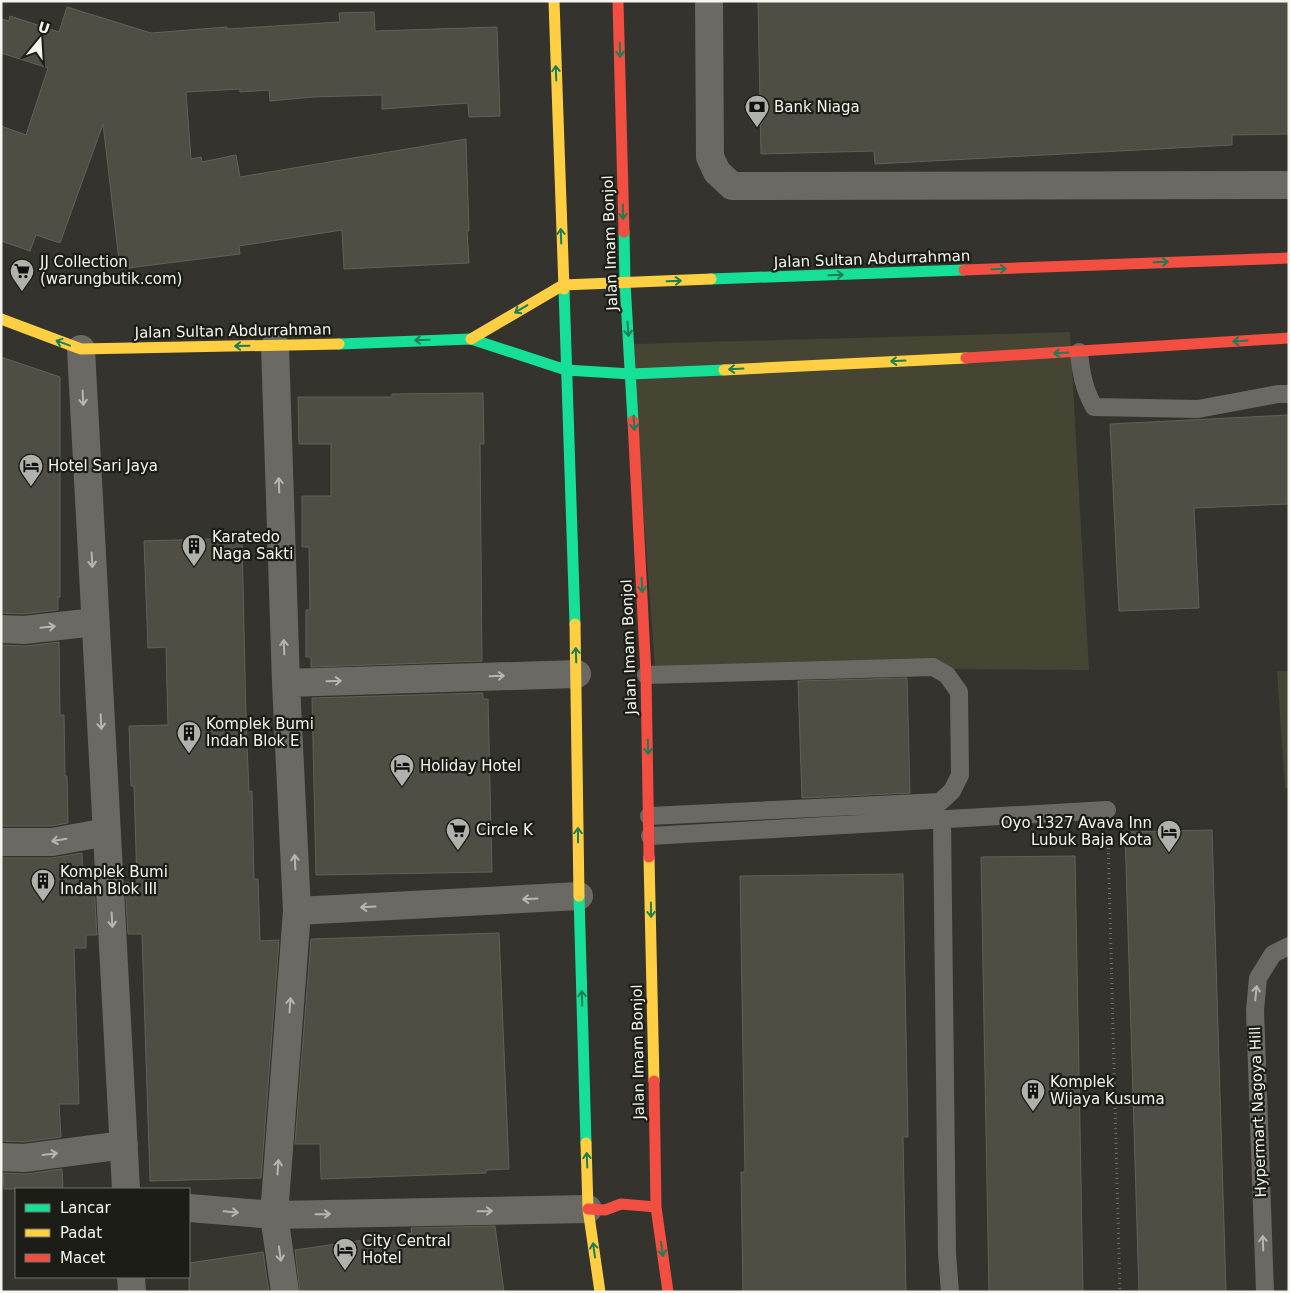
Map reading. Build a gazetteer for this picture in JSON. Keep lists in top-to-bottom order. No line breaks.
{"streets":{"main road":["Jalan Imam Bonjol","Jalan Sultan Abdurrahman"],"lane":["Hypermart Nagoya Hill"]},"crossings":[["Jalan Imam Bonjol","Jalan Sultan Abdurrahman"]],"one_way":["Hypermart Nagoya Hill"],"places":{"bank":["Bank Niaga"],"supermarket":["JJ Collection (warungbutik.com)","Circle K"],"hotel":["Hotel Sari Jaya","Holiday Hotel","Oyo 1327 Avava Inn Lubuk Baja Kota","City Central Hotel"],"building":["Karatedo Naga Sakti","Komplek Bumi Indah Blok E","Komplek Bumi Indah Blok III","Komplek Wijaya Kusuma"]},"legend":["Lancar","Padat","Macet"],"north":"top"}
